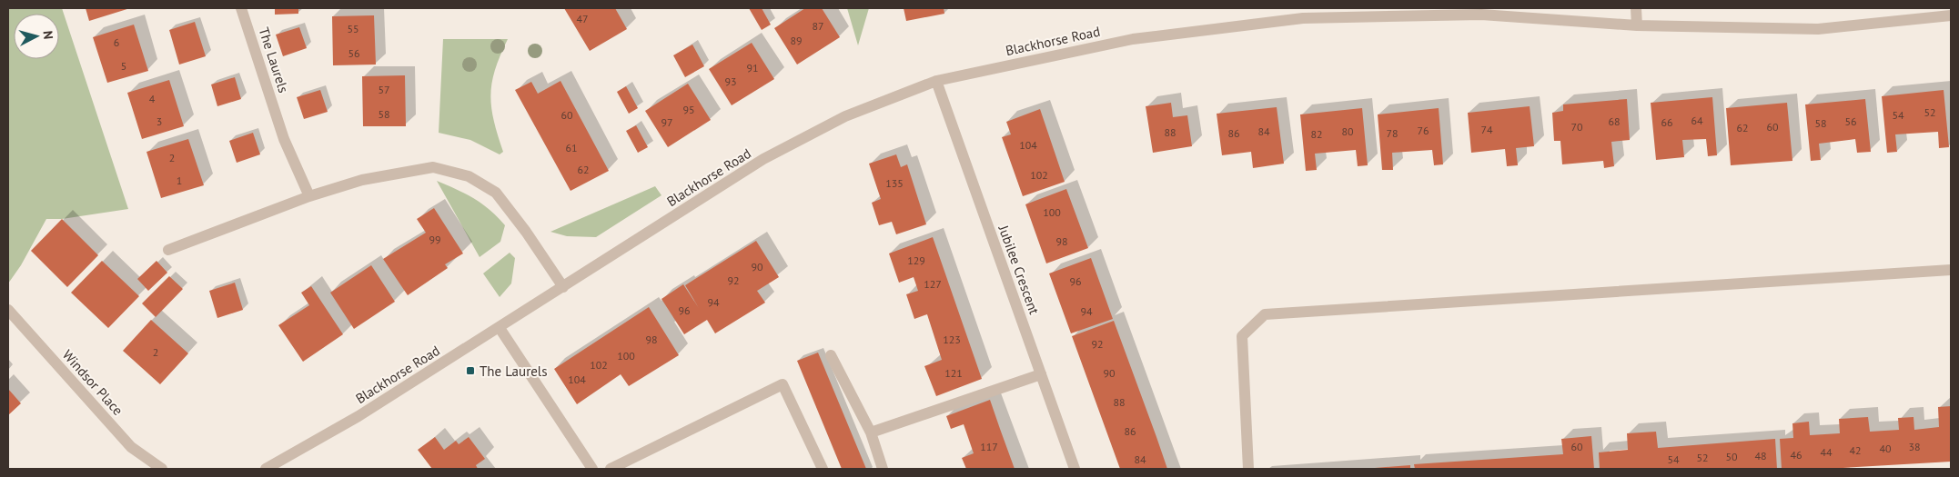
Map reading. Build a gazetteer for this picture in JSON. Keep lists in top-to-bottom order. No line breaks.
{"streets":{"street":["Blackhorse Road","The Laurels","Jubilee Crescent","Windsor Place"]},"crossings":[["Blackhorse Road","Jubilee Crescent"]],"places":{"transit":["The Laurels"]},"house_numbers":["47","87","55","89","6","56","5","91","93","57","4","95","52","58","60","54","64","3","68","56","97","66","58","70","60","62","74","76","84","80","88","86","78","82","104","61","2","62","102","1","135","100","99","98","129","90","92","96","127","94","96","94","98","123","92","2","100","102","121","90","104","88","86","117","60","38","40","42","44","46","48","50","52","84","54"],"north":"right"}
